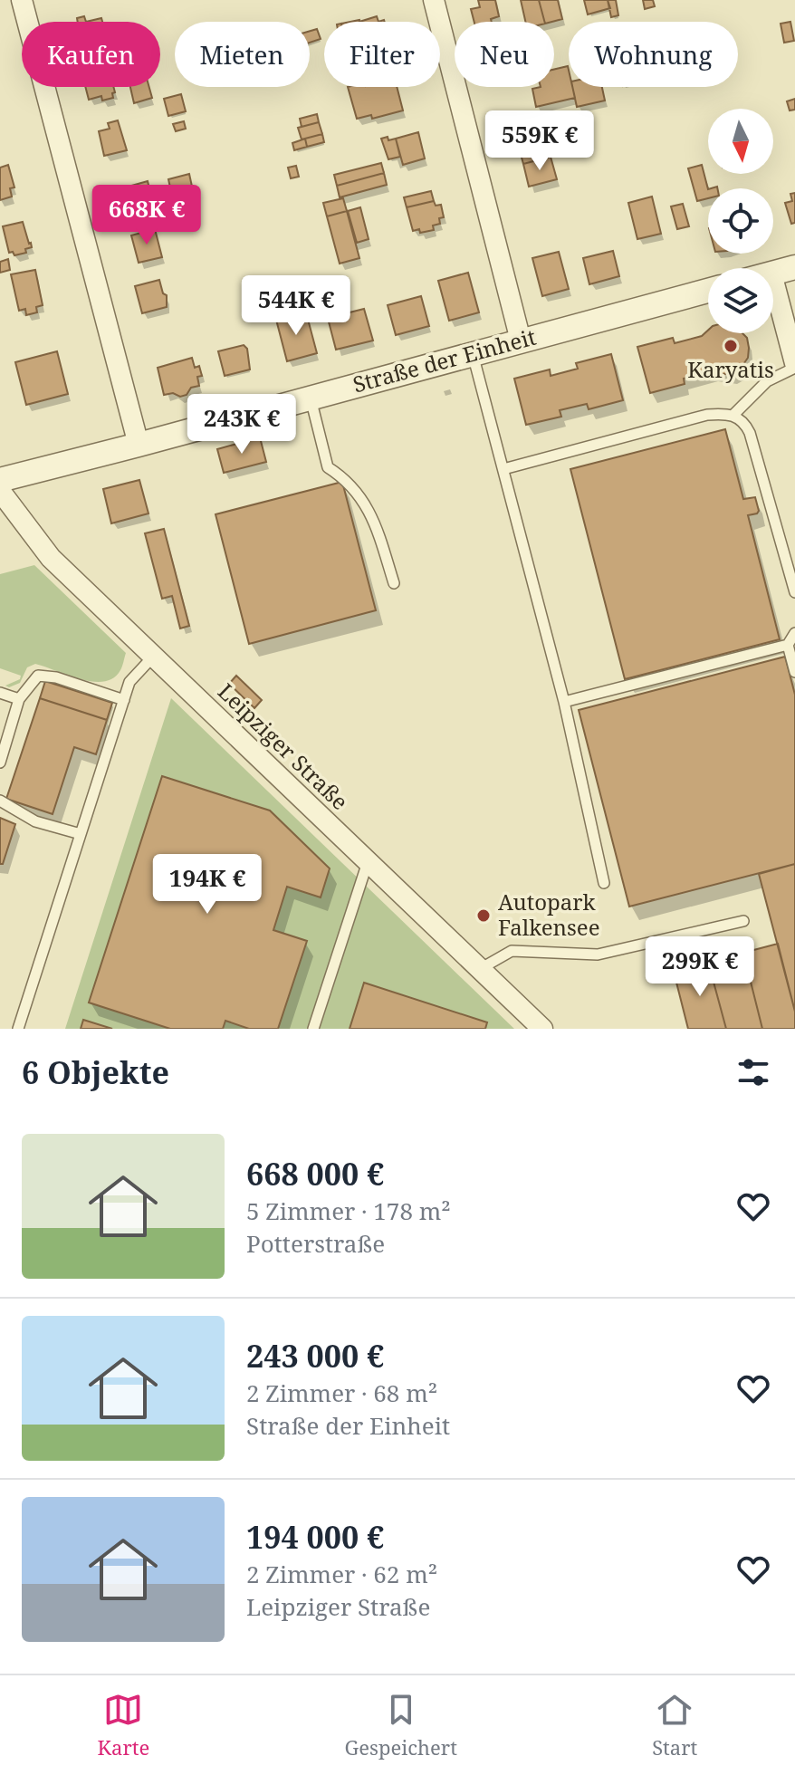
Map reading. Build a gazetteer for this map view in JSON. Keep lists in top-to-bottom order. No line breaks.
{"streets":{"street":["Straße der Einheit","Leipziger Straße"]},"places":["Karyatis","Autopark Falkensee"],"north":"bottom","page":{"chip":["Kaufen","Mieten","Filter","Neu","Wohnung"],"price":["559K €","668K €","544K €","243K €","194K €","299K €"],"heading":"6 Objekte","list":[{"name":"668 000 €","note":"5 Zimmer · 178 m² · Potterstraße"},{"name":"243 000 €","note":"2 Zimmer · 68 m² · Straße der Einheit"},{"name":"194 000 €","note":"2 Zimmer · 62 m² · Leipziger Straße"}],"tabs":["Karte","Gespeichert","Start"]}}
